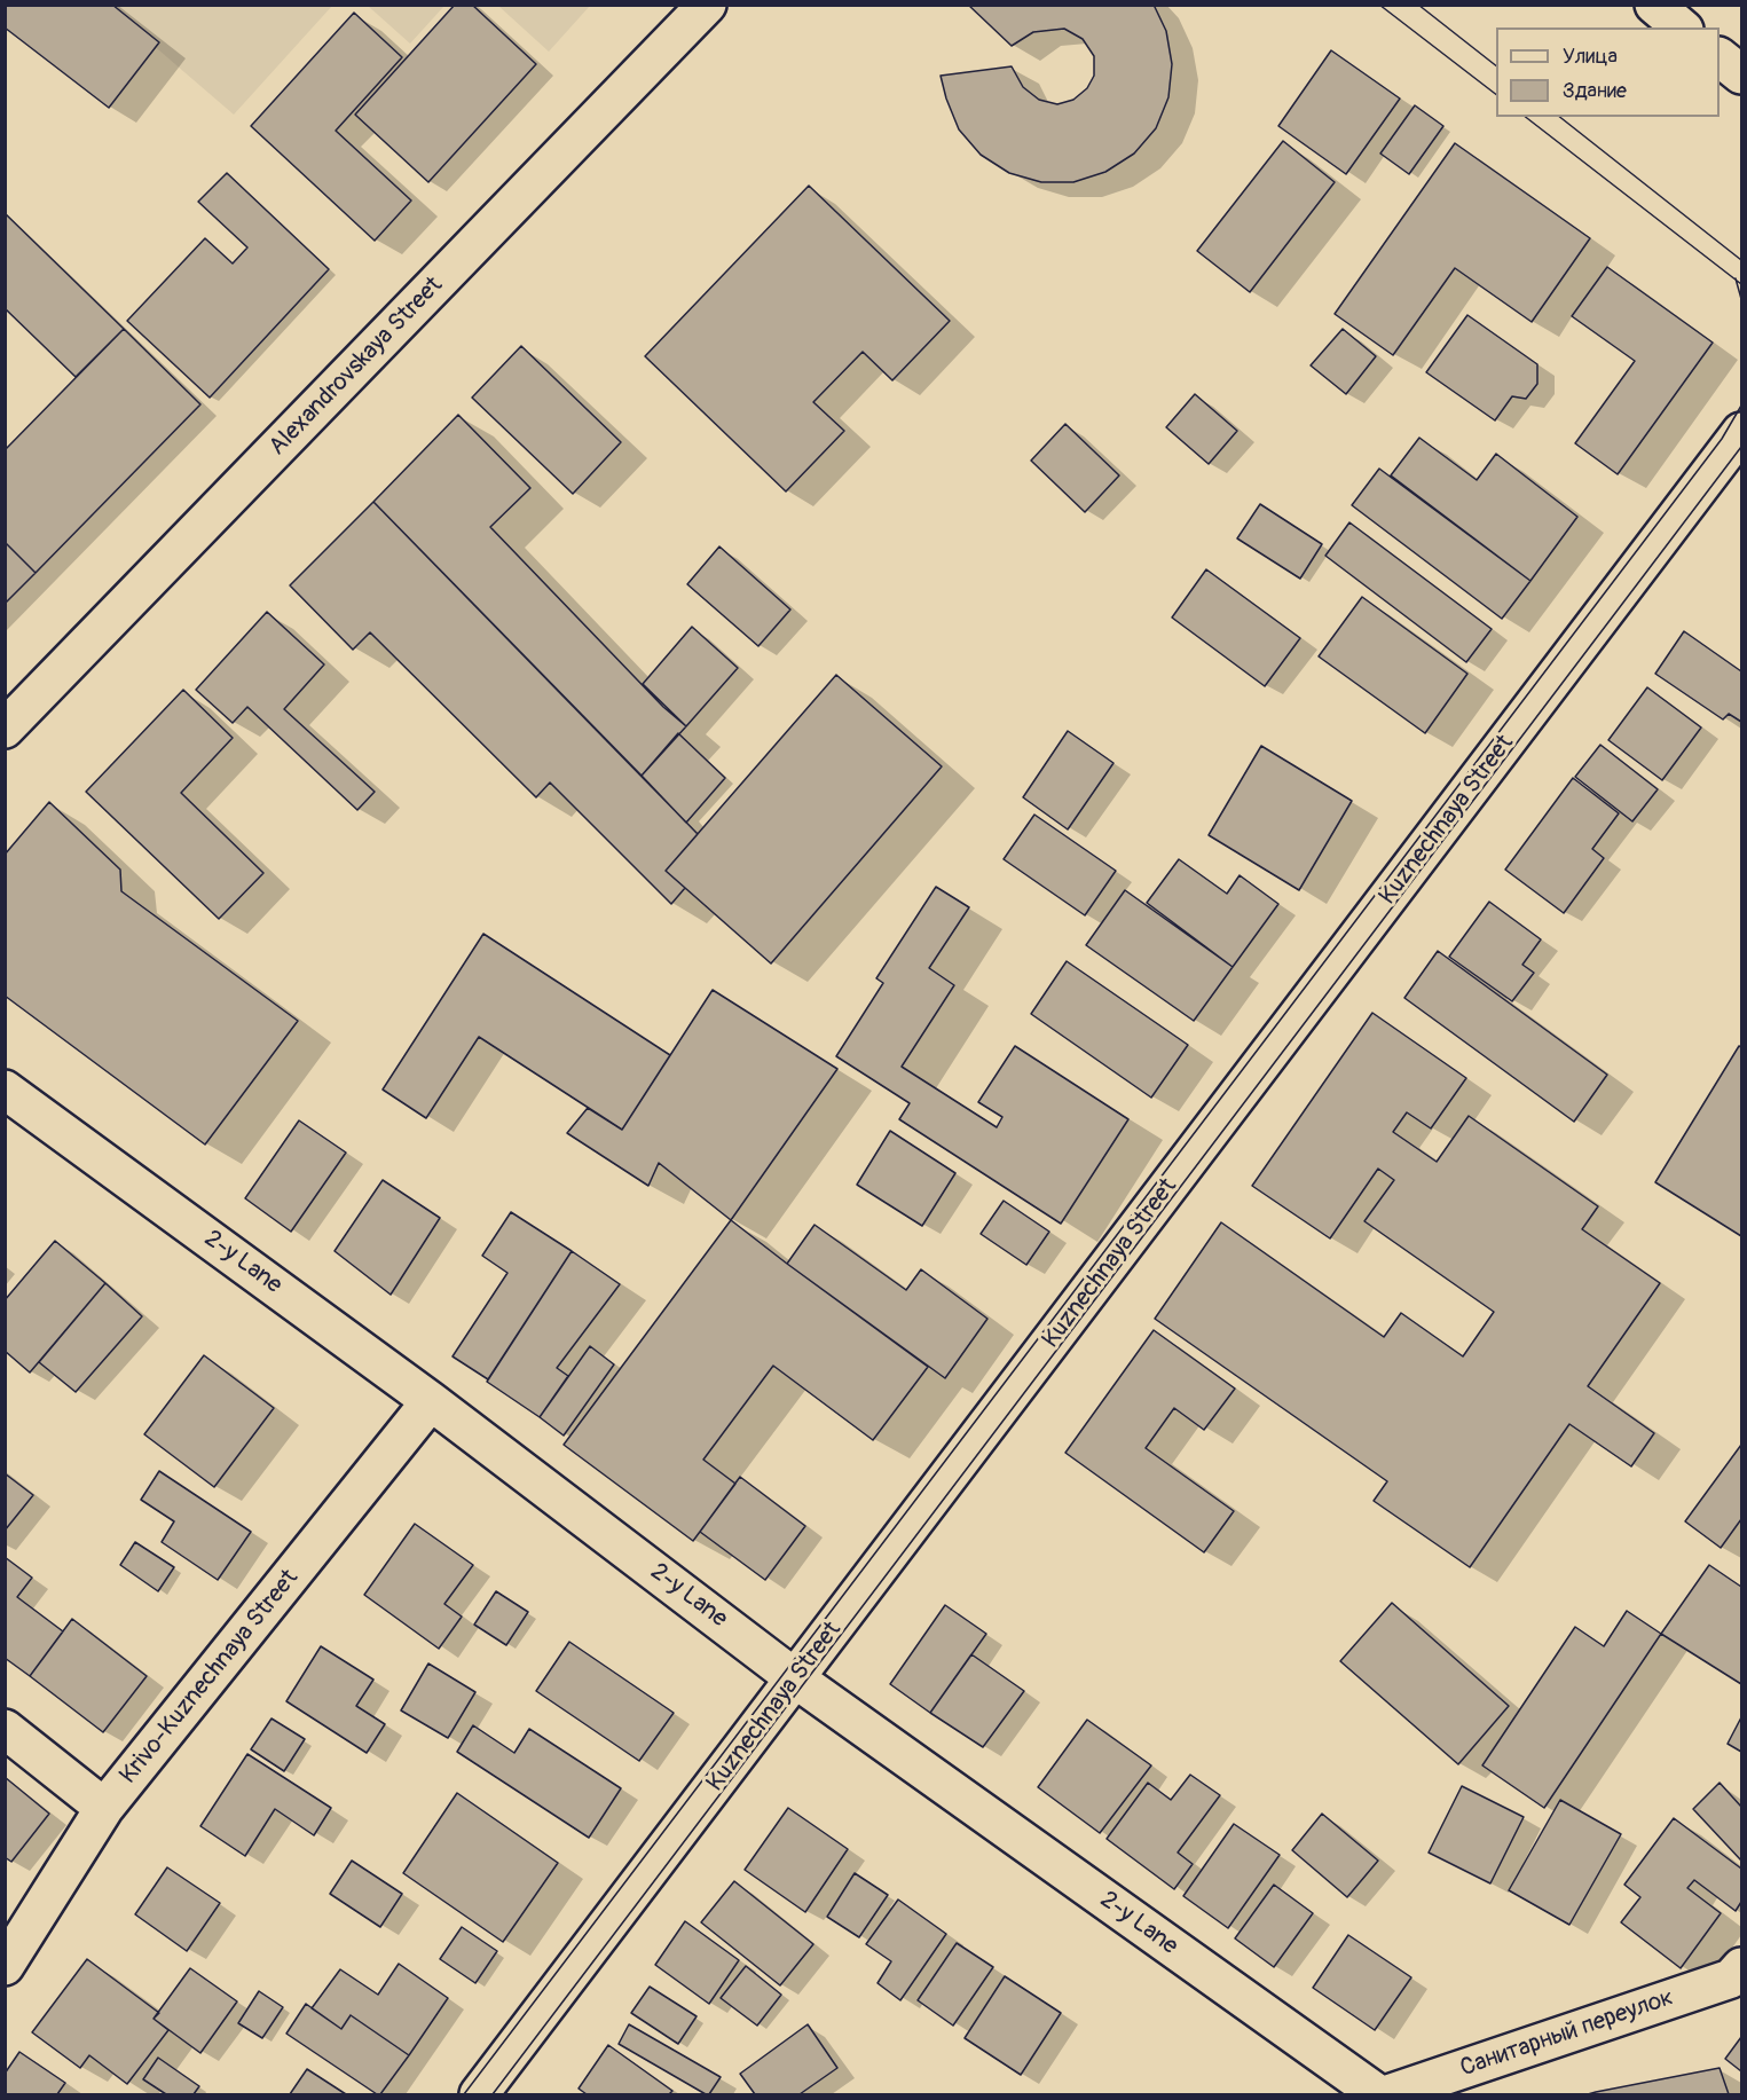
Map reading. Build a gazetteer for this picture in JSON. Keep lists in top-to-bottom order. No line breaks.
{"streets":{"street":["Alexandrovskaya Street","Kuznechnaya Street","2-y Lane","Krivo-Kuznechnaya Street","Санитарный переулок"]},"crossings":[["Kuznechnaya Street","2-y Lane"],["2-y Lane","Krivo-Kuznechnaya Street"]],"legend":["Улица","Здание"]}
